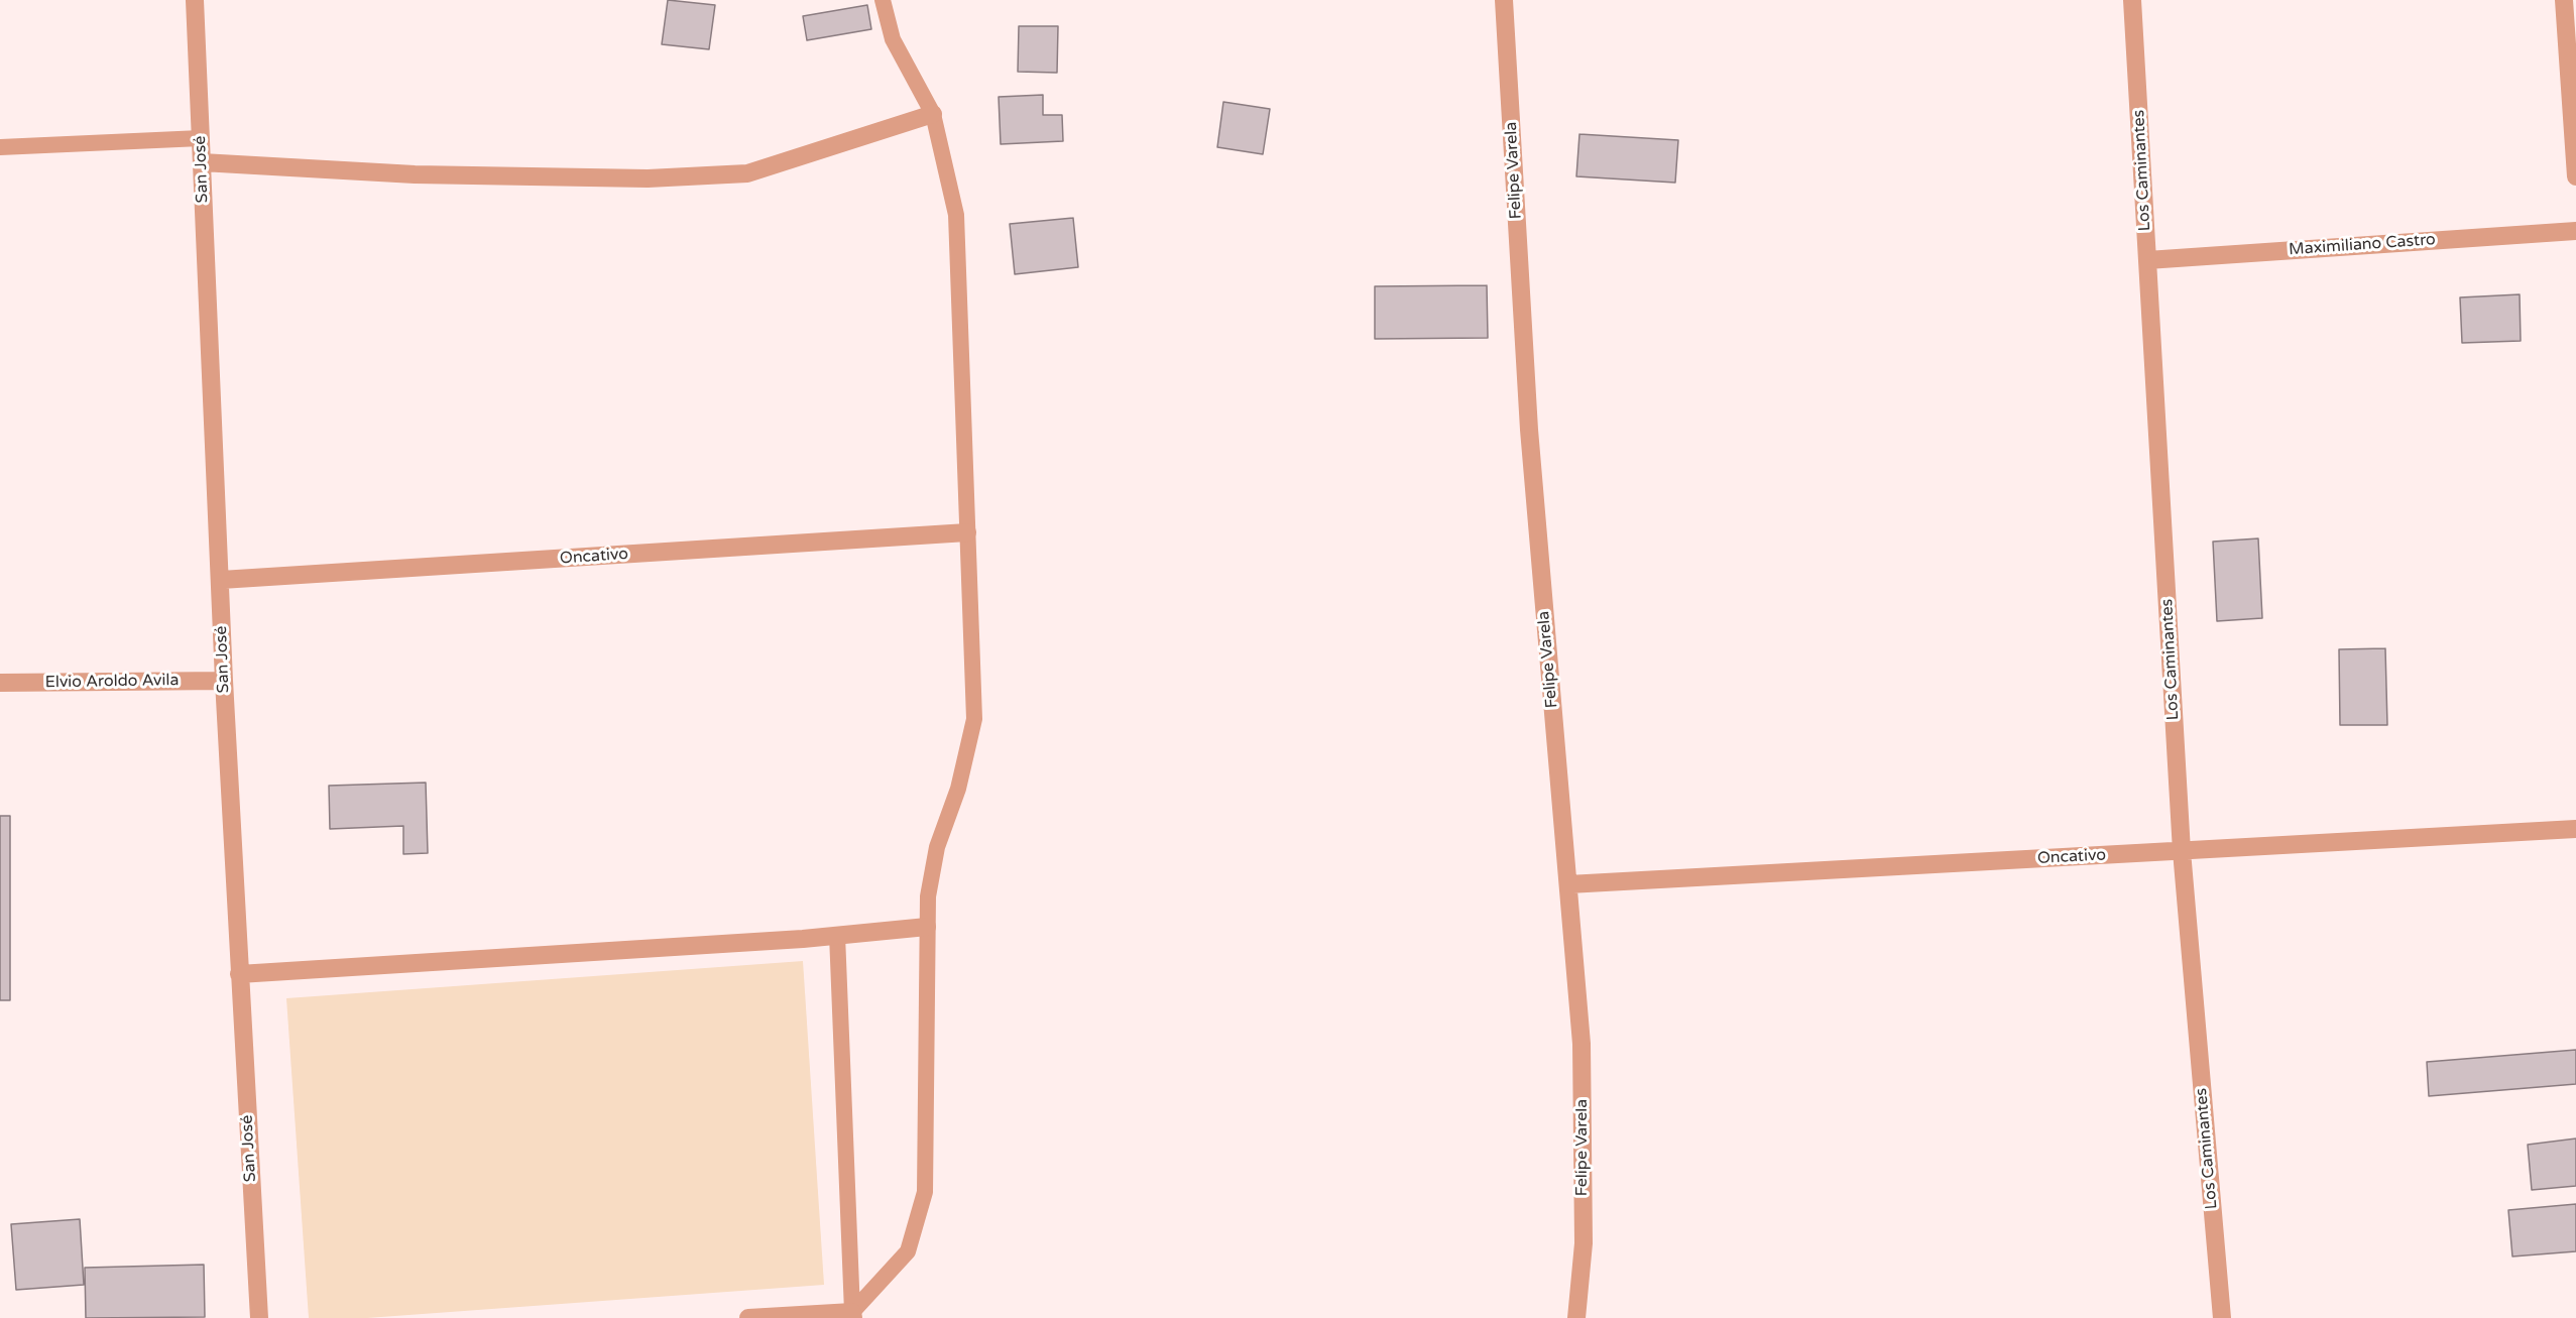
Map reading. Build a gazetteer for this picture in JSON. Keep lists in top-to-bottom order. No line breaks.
{"streets":{"street":["San José","Felipe Varela","Los Caminantes","Maximiliano Castro","Oncativo","Elvio Aroldo Avila"]},"crossings":[["San José","Oncativo"],["San José","Elvio Aroldo Avila"],["Felipe Varela","Oncativo"],["Los Caminantes","Maximiliano Castro"],["Los Caminantes","Oncativo"]]}
